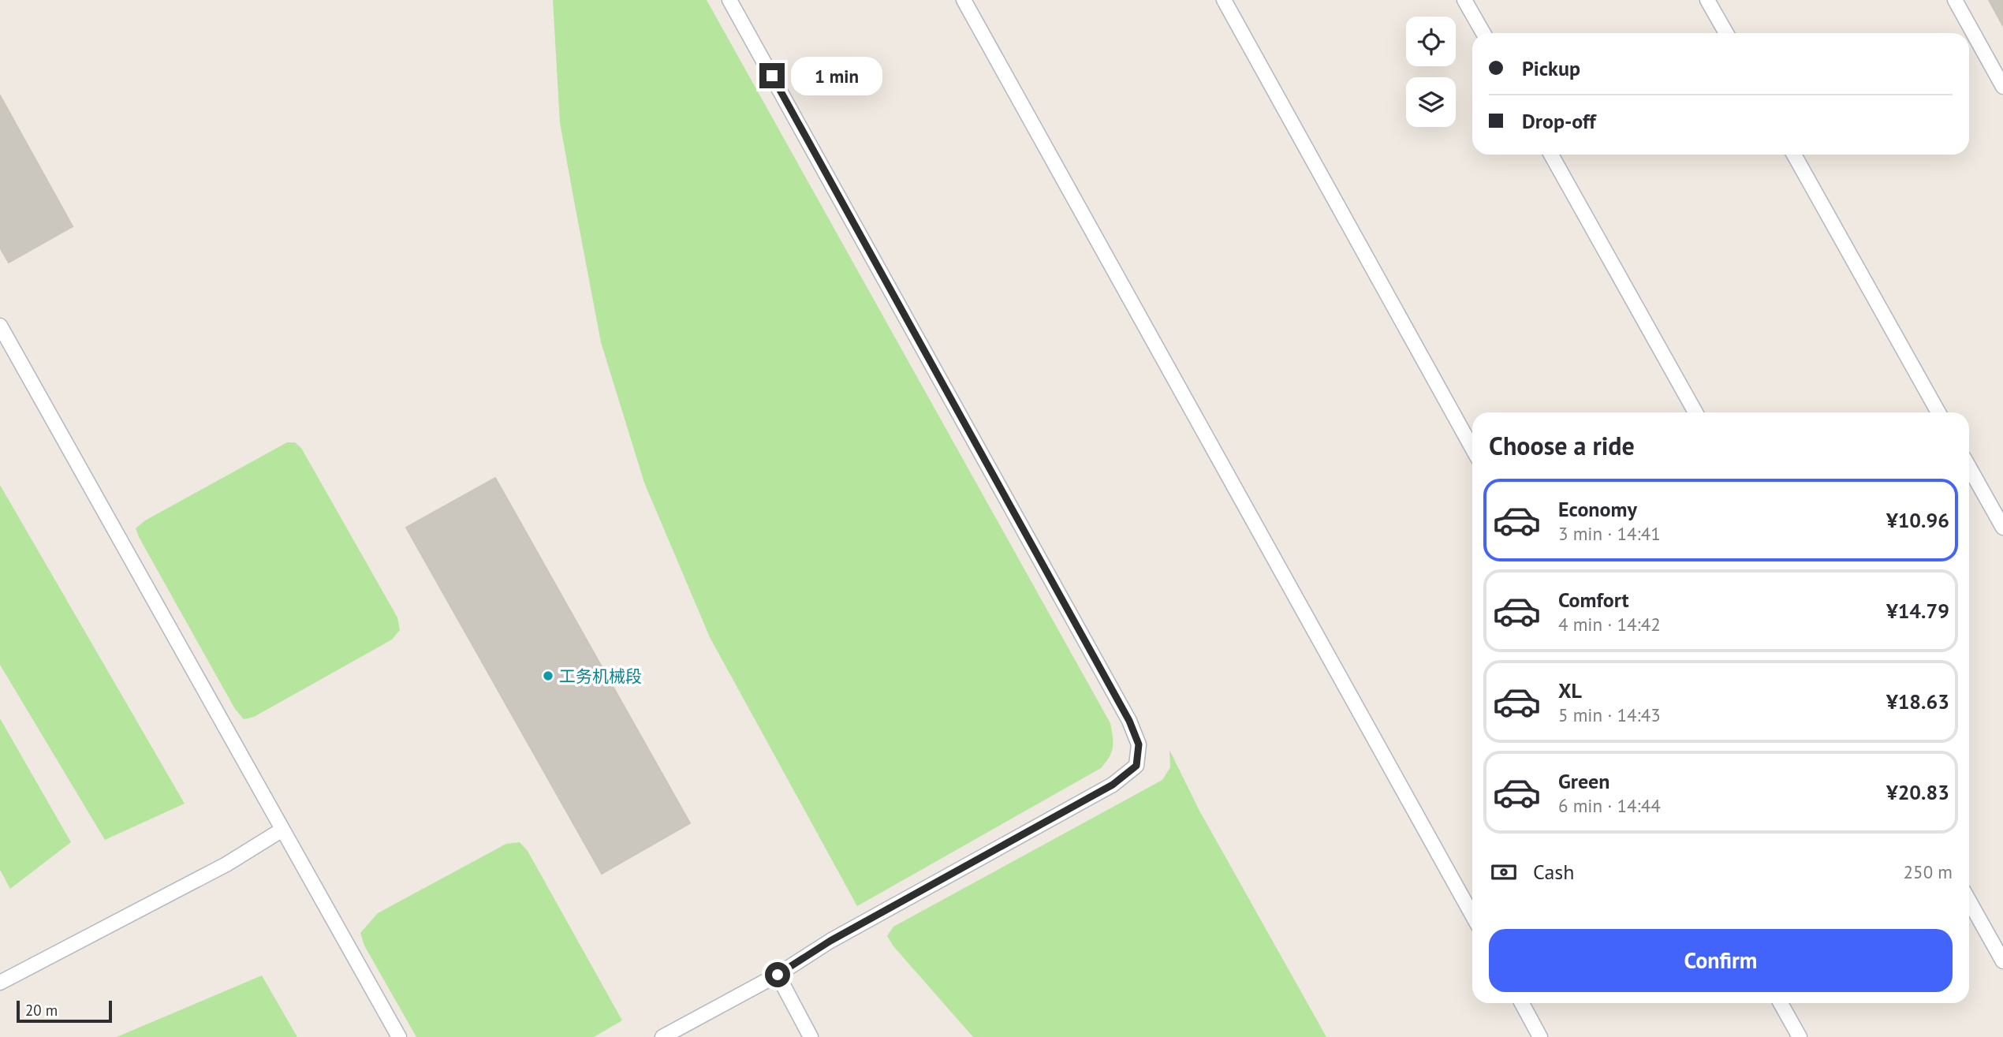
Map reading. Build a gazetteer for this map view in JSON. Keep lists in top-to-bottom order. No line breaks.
{"places":["工务机械段"],"scale_bar":"20 m","page":{"banner":["Pickup","Drop-off"],"bubble":"1 min","heading":"Choose a ride","list":[{"name":"Economy","note":"3 min · 14:41","value":"¥10.96"},{"name":"Comfort","note":"4 min · 14:42","value":"¥14.79"},{"name":"XL","note":"5 min · 14:43","value":"¥18.63"},{"name":"Green","note":"6 min · 14:44","value":"¥20.83"}],"pay":["Cash","250 m"],"buttons":"Confirm","scale":"20 m"}}
